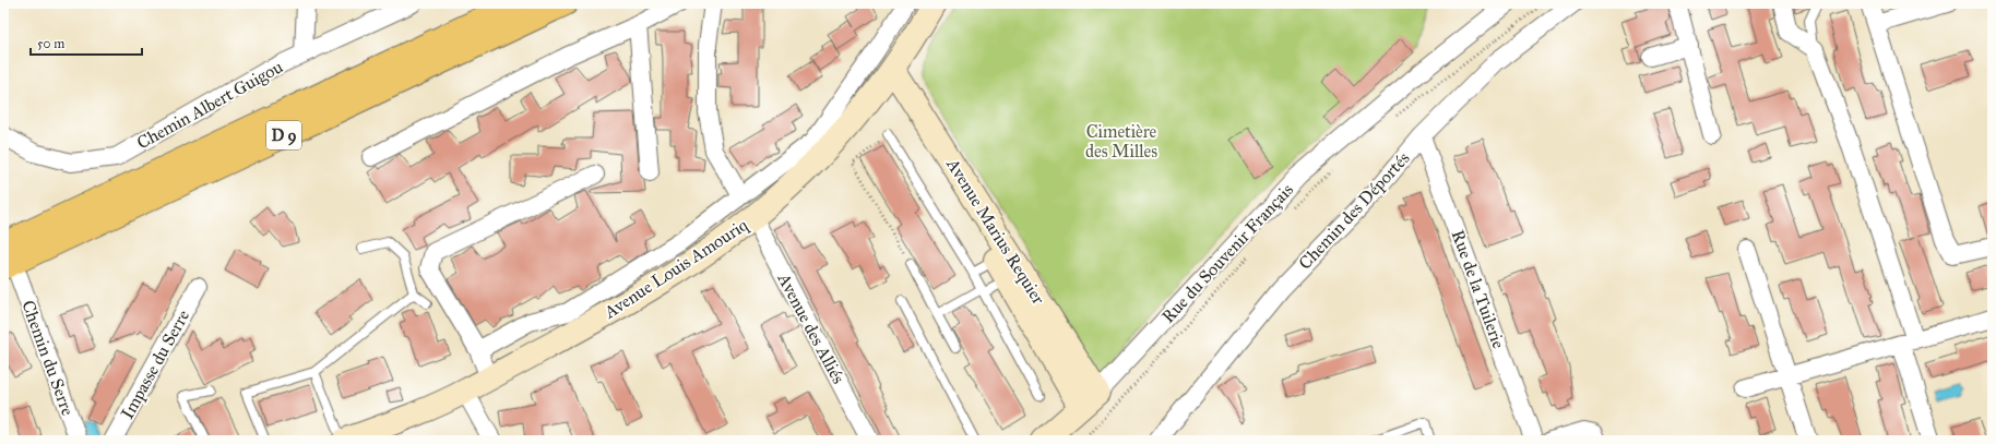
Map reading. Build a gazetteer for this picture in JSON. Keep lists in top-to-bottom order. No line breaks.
{"streets":{"highway":["D 9"],"street":["Chemin Albert Guigou","Chemin des Déportés","Avenue Marius Requier","Rue du Souvenir Français","Avenue Louis Amouriq","Rue de la Tuilerie","Avenue des Alliés","Chemin du Serre","Impasse du Serre"]},"crossings":[["D 9","Chemin du Serre"],["Chemin des Déportés","Rue de la Tuilerie"],["Avenue Marius Requier","Rue du Souvenir Français"],["Avenue Marius Requier","Avenue Louis Amouriq"],["Avenue Louis Amouriq","Avenue des Alliés"]],"parks":["Cimetière des Milles"],"scale_bar":"50 m"}
